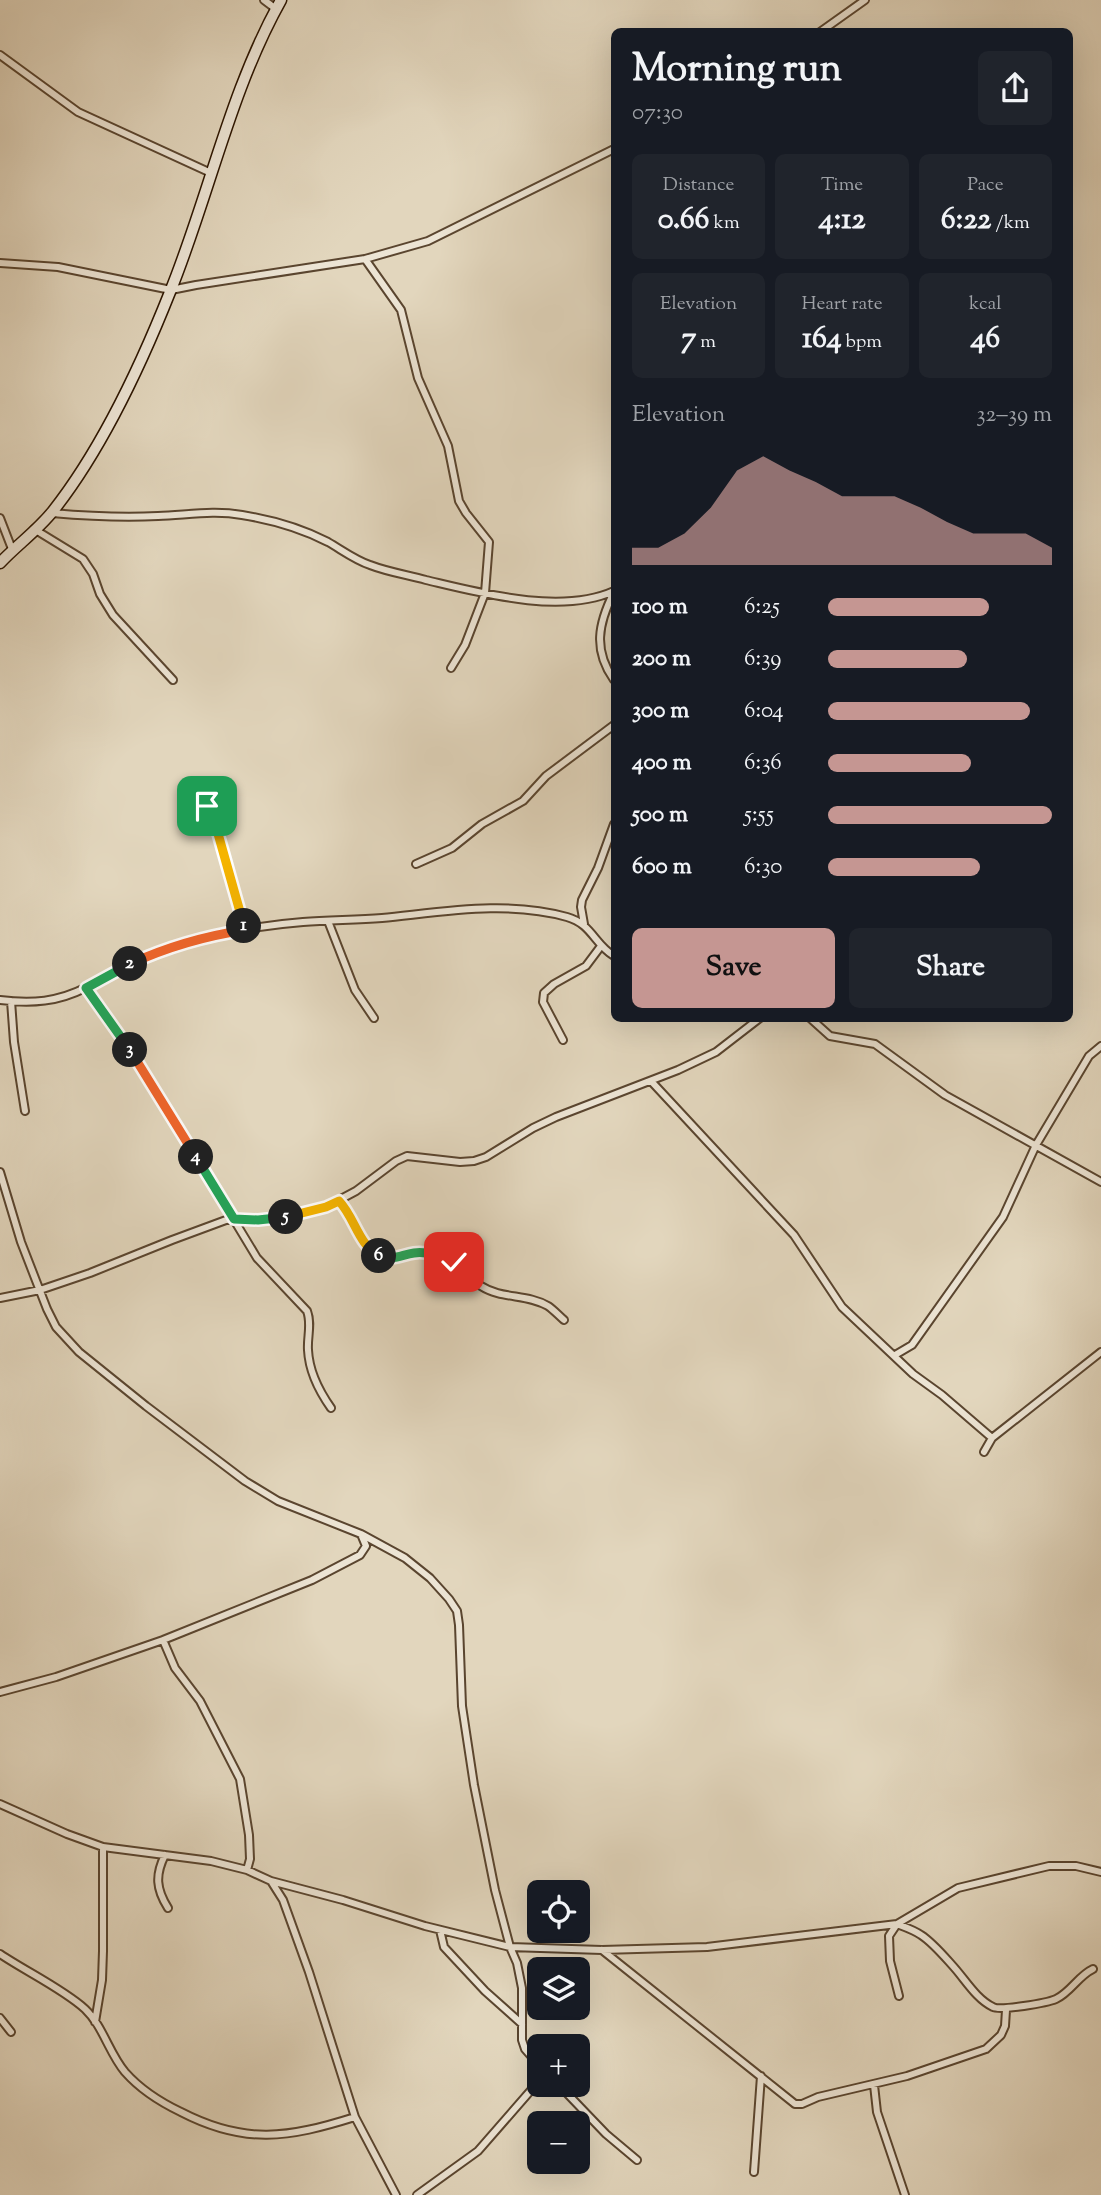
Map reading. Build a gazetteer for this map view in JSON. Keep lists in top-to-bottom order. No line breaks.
{"page":{"heading":["Morning run","07:30"],"stats":[["Distance","0.66 km"],["Time","4:12"],["Pace","6:22 /km"],["Elevation","7 m"],["Heart rate","164 bpm"],["kcal","46"]],"chart":["Elevation","32–39 m"],"list":[{"name":"100 m","note":"6:25"},{"name":"200 m","note":"6:39"},{"name":"300 m","note":"6:04"},{"name":"400 m","note":"6:36"},{"name":"500 m","note":"5:55"},{"name":"600 m","note":"6:30"}],"pins":["1","2","3","4","5","6"],"buttons":["Save","Share"],"map_buttons":["+","−"]}}
